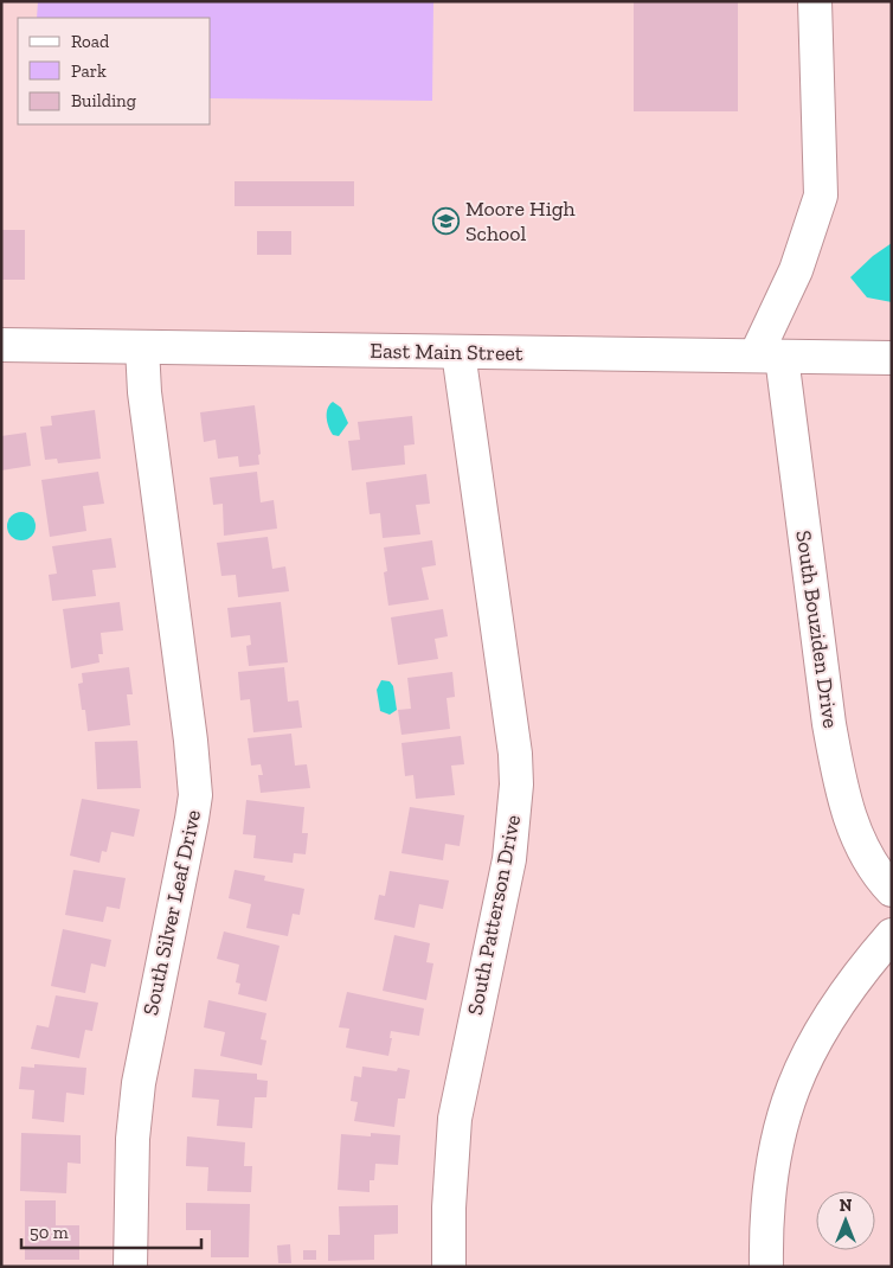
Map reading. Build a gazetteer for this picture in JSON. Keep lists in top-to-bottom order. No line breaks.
{"streets":{"street":["East Main Street","South Bouziden Drive","South Silver Leaf Drive","South Patterson Drive"]},"crossings":[["East Main Street","South Bouziden Drive"],["East Main Street","South Silver Leaf Drive"],["East Main Street","South Patterson Drive"]],"places":{"school or university":["Moore High School"]},"legend":["Road","Park","Building"],"scale_bar":"50 m","north":"top"}
